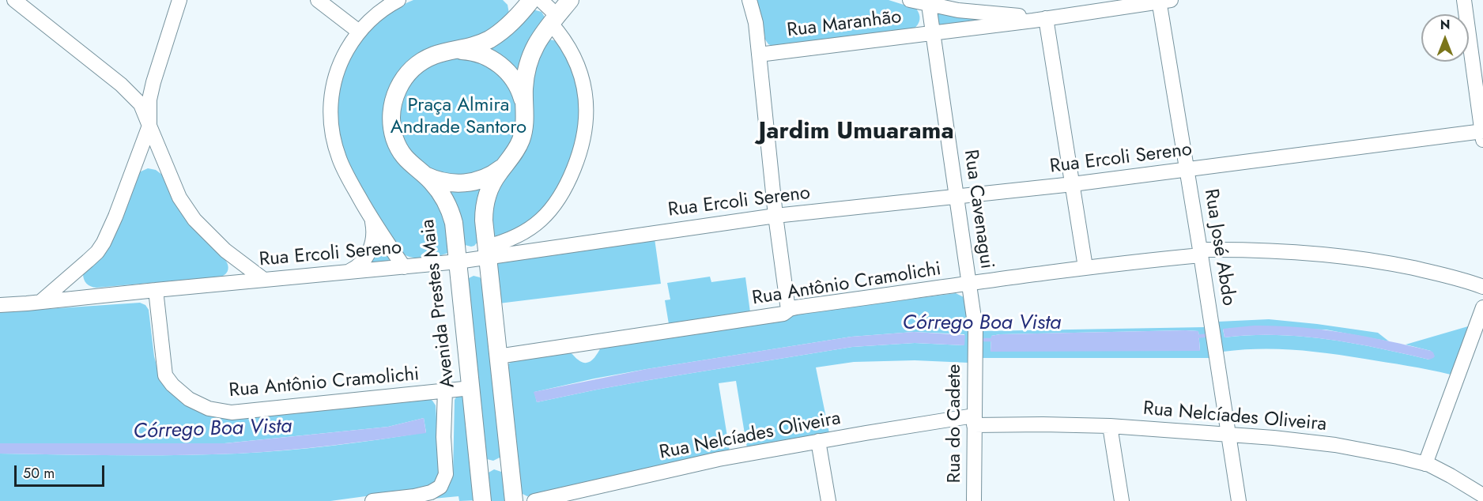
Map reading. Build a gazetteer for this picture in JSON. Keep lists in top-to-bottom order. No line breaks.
{"streets":{"street":["Rua Maranhão","Rua Ercoli Sereno","Rua Cavenagui","Rua José Abdo","Rua Antônio Cramolichi","Avenida Prestes Maia","Rua Nelcíades Oliveira","Rua do Cadete"]},"crossings":[["Rua Maranhão","Rua Cavenagui"],["Rua Maranhão","Rua José Abdo"],["Rua Ercoli Sereno","Rua Cavenagui"],["Rua Ercoli Sereno","Rua José Abdo"],["Rua Ercoli Sereno","Rua Antônio Cramolichi"],["Rua Ercoli Sereno","Avenida Prestes Maia"],["Rua Cavenagui","Rua Antônio Cramolichi"],["Rua Cavenagui","Rua do Cadete"],["Rua José Abdo","Rua Antônio Cramolichi"],["Rua José Abdo","Rua Nelcíades Oliveira"],["Rua Antônio Cramolichi","Avenida Prestes Maia"],["Rua Nelcíades Oliveira","Rua do Cadete"]],"districts":["Jardim Umuarama"],"water":["Córrego Boa Vista"],"parks":["Praça Almira Andrade Santoro"],"scale_bar":"50 m","north":"top"}
